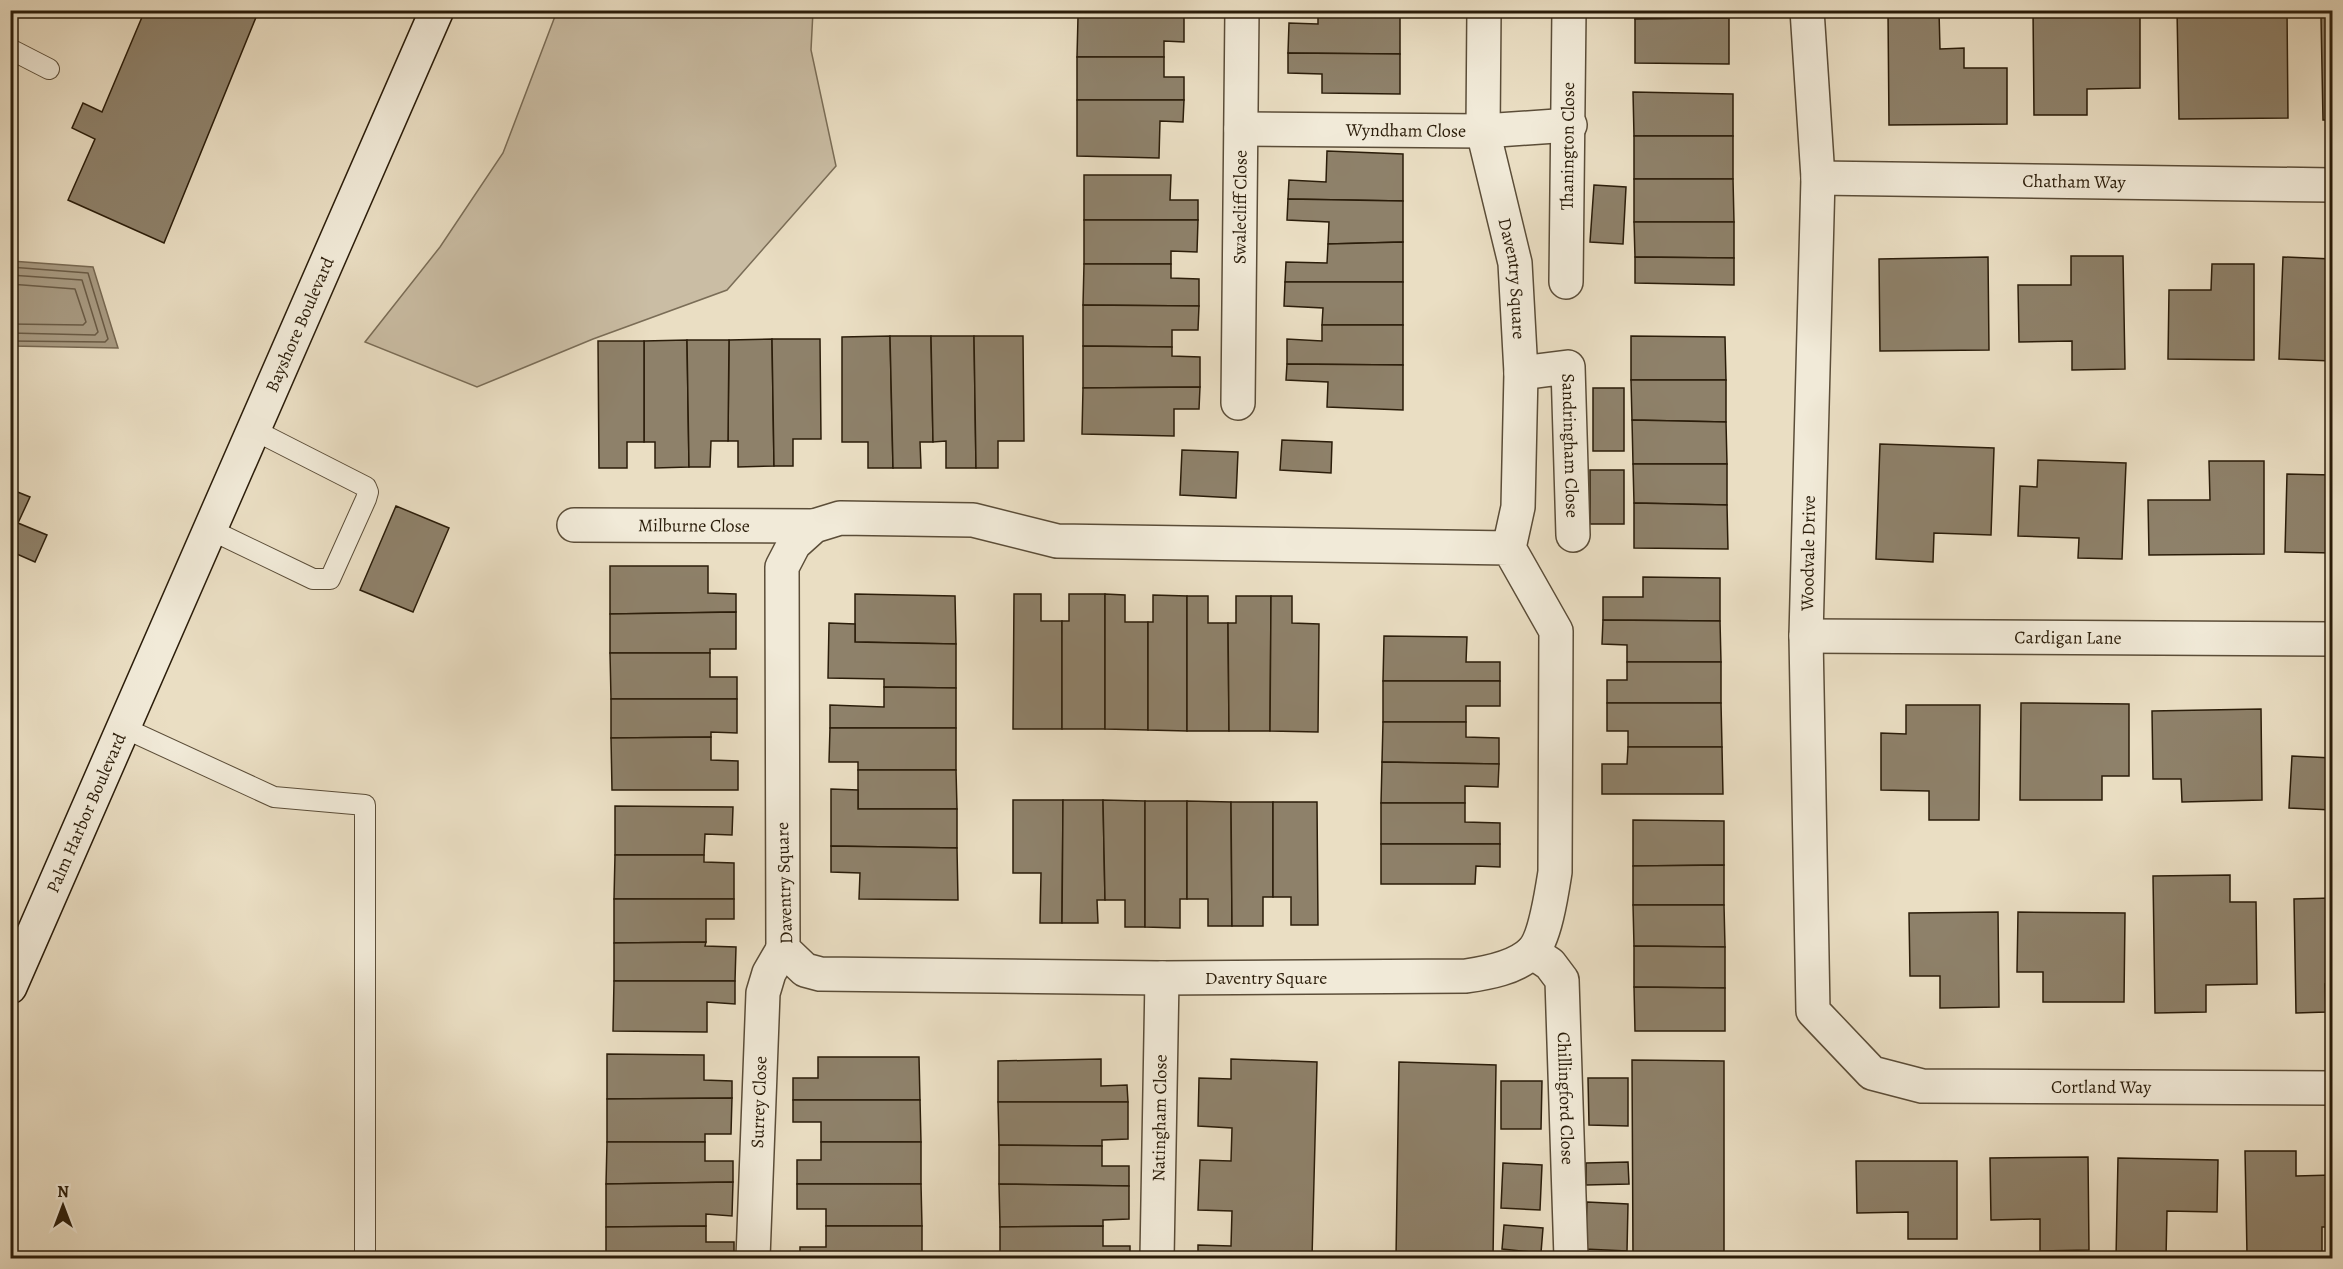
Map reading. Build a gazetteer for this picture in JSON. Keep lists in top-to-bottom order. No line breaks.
{"streets":{"street":["Wyndham Close","Thanington Close","Chatham Way","Swalecliff Close","Daventry Square","Bayshore Boulevard","Sandringham Close","Milburne Close","Woodvale Drive","Cardigan Lane","Palm Harbor Boulevard","Cortland Way","Chillingford Close","Surrey Close","Natingham Close"]},"crossings":[["Wyndham Close","Thanington Close"],["Wyndham Close","Swalecliff Close"],["Wyndham Close","Daventry Square"],["Chatham Way","Woodvale Drive"],["Daventry Square","Sandringham Close"],["Daventry Square","Milburne Close"],["Daventry Square","Chillingford Close"],["Daventry Square","Surrey Close"],["Daventry Square","Natingham Close"],["Bayshore Boulevard","Palm Harbor Boulevard"],["Woodvale Drive","Cardigan Lane"],["Woodvale Drive","Cortland Way"]],"north":"top"}
